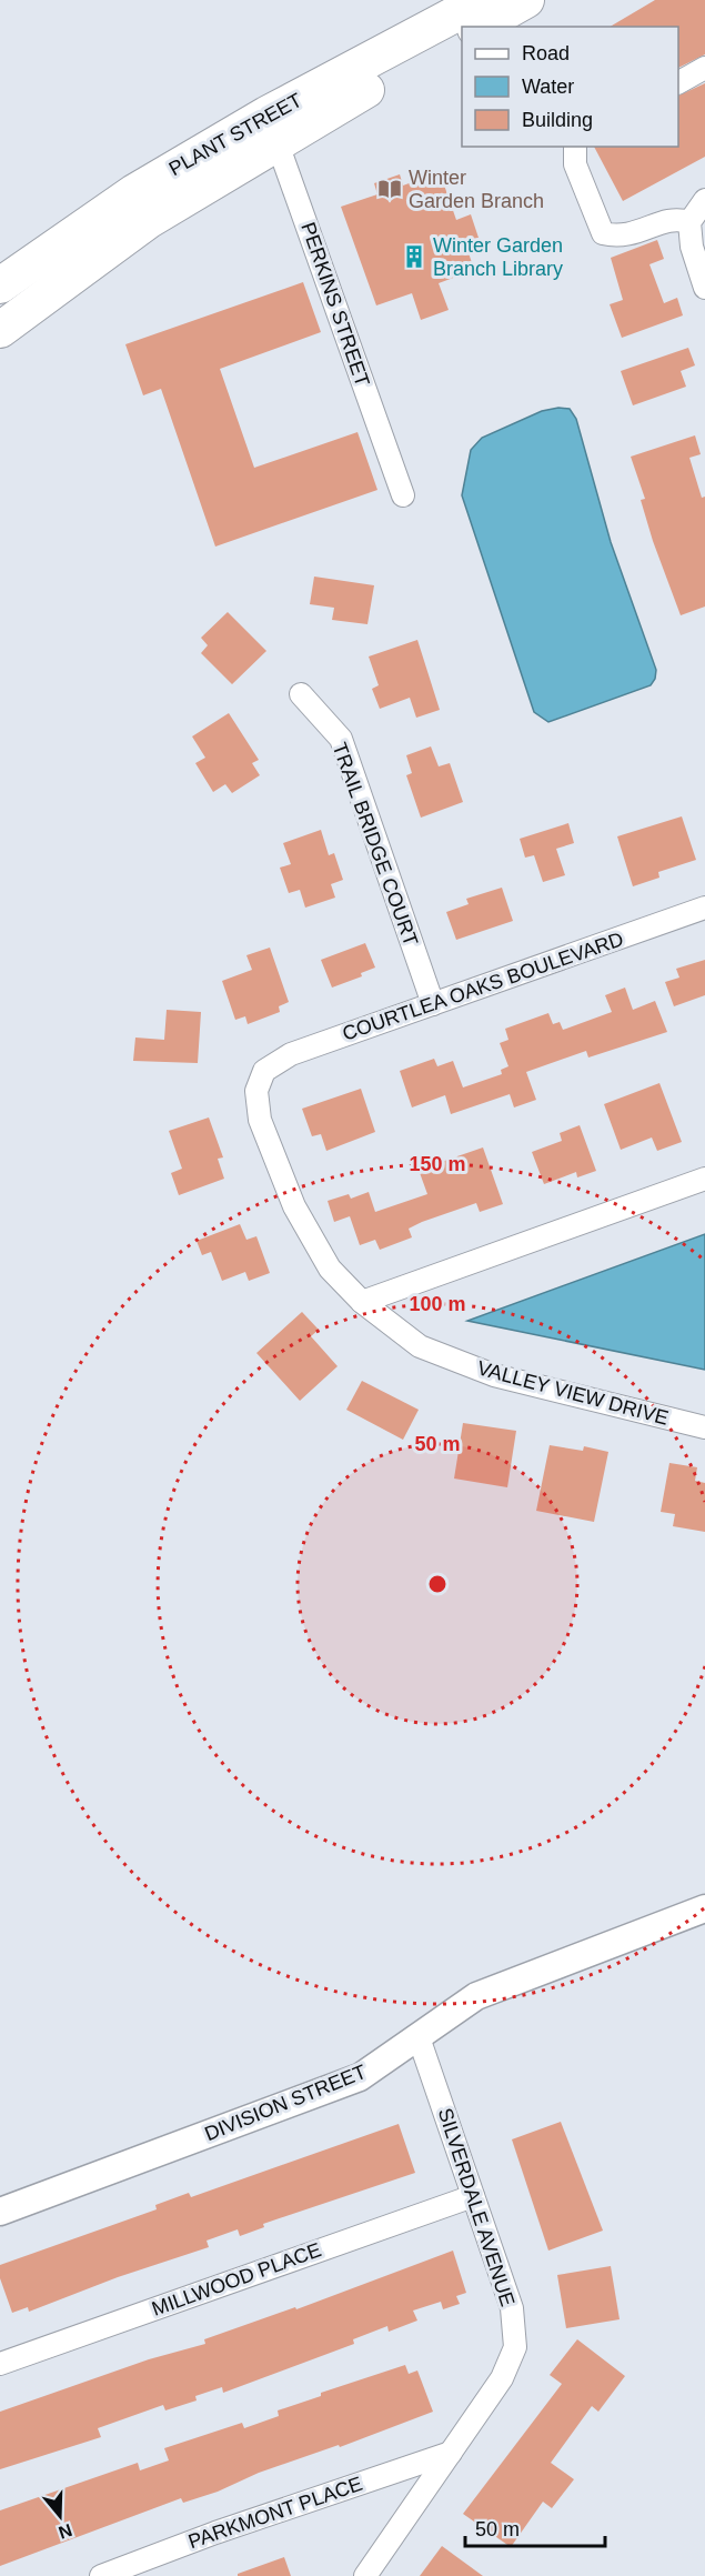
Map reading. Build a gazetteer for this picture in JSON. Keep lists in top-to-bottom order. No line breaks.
{"streets":{"main road":["PLANT STREET"],"street":["PERKINS STREET","TRAIL BRIDGE COURT","COURTLEA OAKS BOULEVARD","VALLEY VIEW DRIVE","DIVISION STREET","SILVERDALE AVENUE","MILLWOOD PLACE","PARKMONT PLACE"]},"crossings":[["PLANT STREET","PERKINS STREET"],["TRAIL BRIDGE COURT","COURTLEA OAKS BOULEVARD"],["COURTLEA OAKS BOULEVARD","VALLEY VIEW DRIVE"],["DIVISION STREET","SILVERDALE AVENUE"],["SILVERDALE AVENUE","MILLWOOD PLACE"],["SILVERDALE AVENUE","PARKMONT PLACE"]],"places":{"library":["Winter Garden Branch"],"building":["Winter Garden Branch Library"]},"legend":["Road","Water","Building"],"scale_bar":"50 m","north":"bottom","rings":["150 m","100 m","50 m"]}
